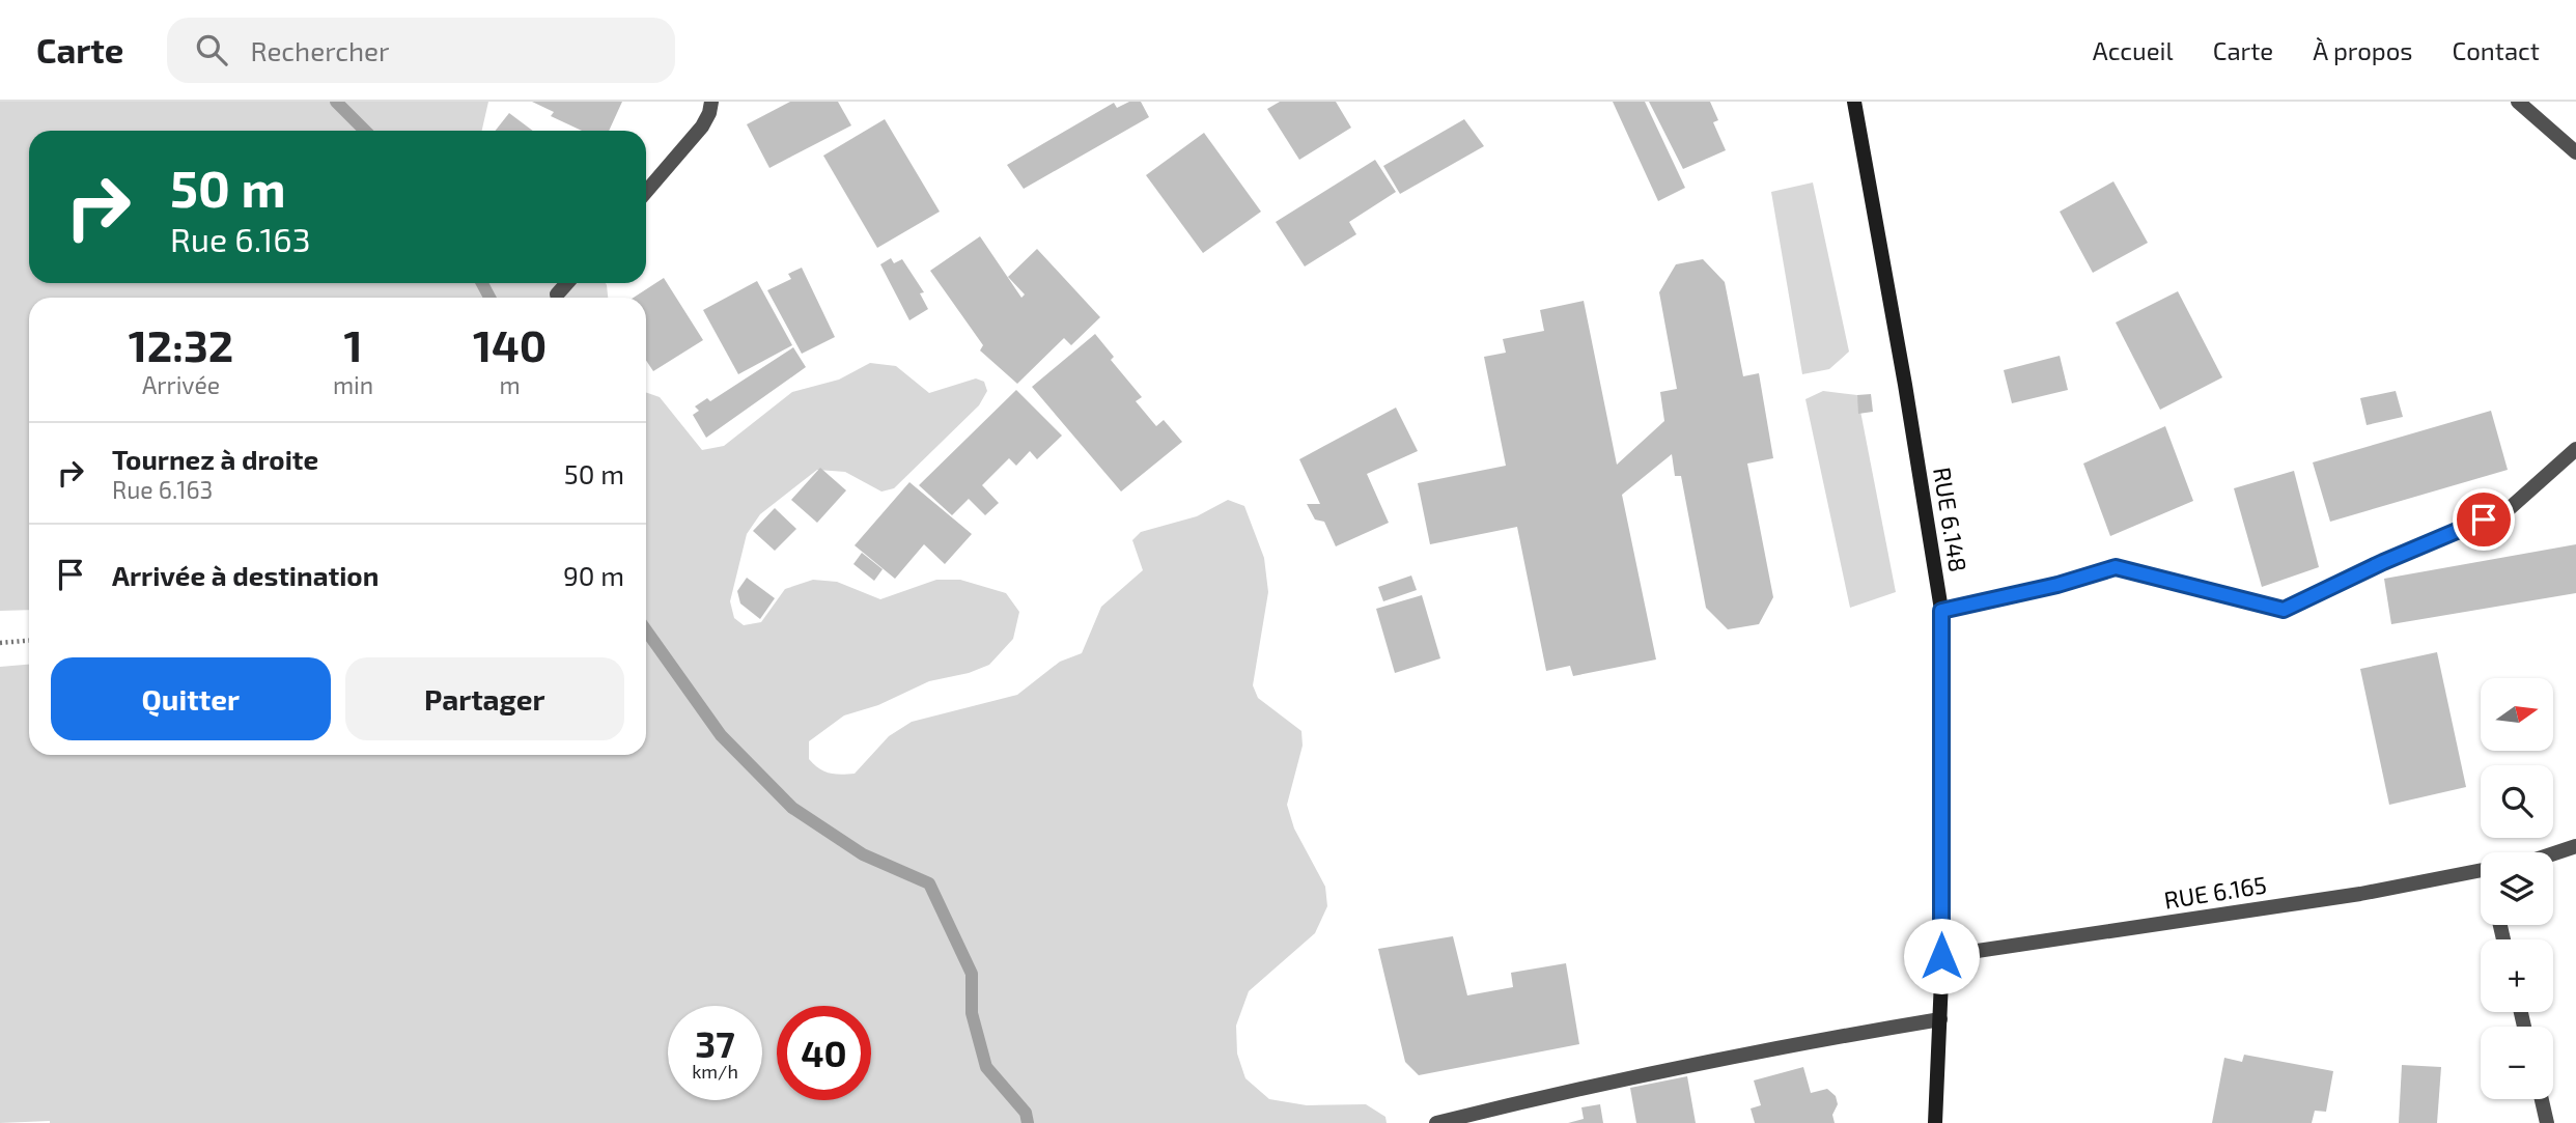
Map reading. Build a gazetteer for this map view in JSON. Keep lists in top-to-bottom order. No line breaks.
{"streets":{"street":["RUE 6.148","RUE 6.165"]},"crossings":[["RUE 6.148","RUE 6.165"]],"north":"right","page":{"header":"Carte","search":"Rechercher","nav":["Accueil","Carte","À propos","Contact"],"turn":["50 m","Rue 6.163"],"eta":["12:32","Arrivée","1","min","140","m"],"list":[{"name":"Tournez à droite","note":"Rue 6.163","value":"50 m"},{"name":"Arrivée à destination","value":"90 m"}],"buttons":["Quitter","Partager"],"map_buttons":["+","−"],"speed":"37 km/h","limit":"40"}}
